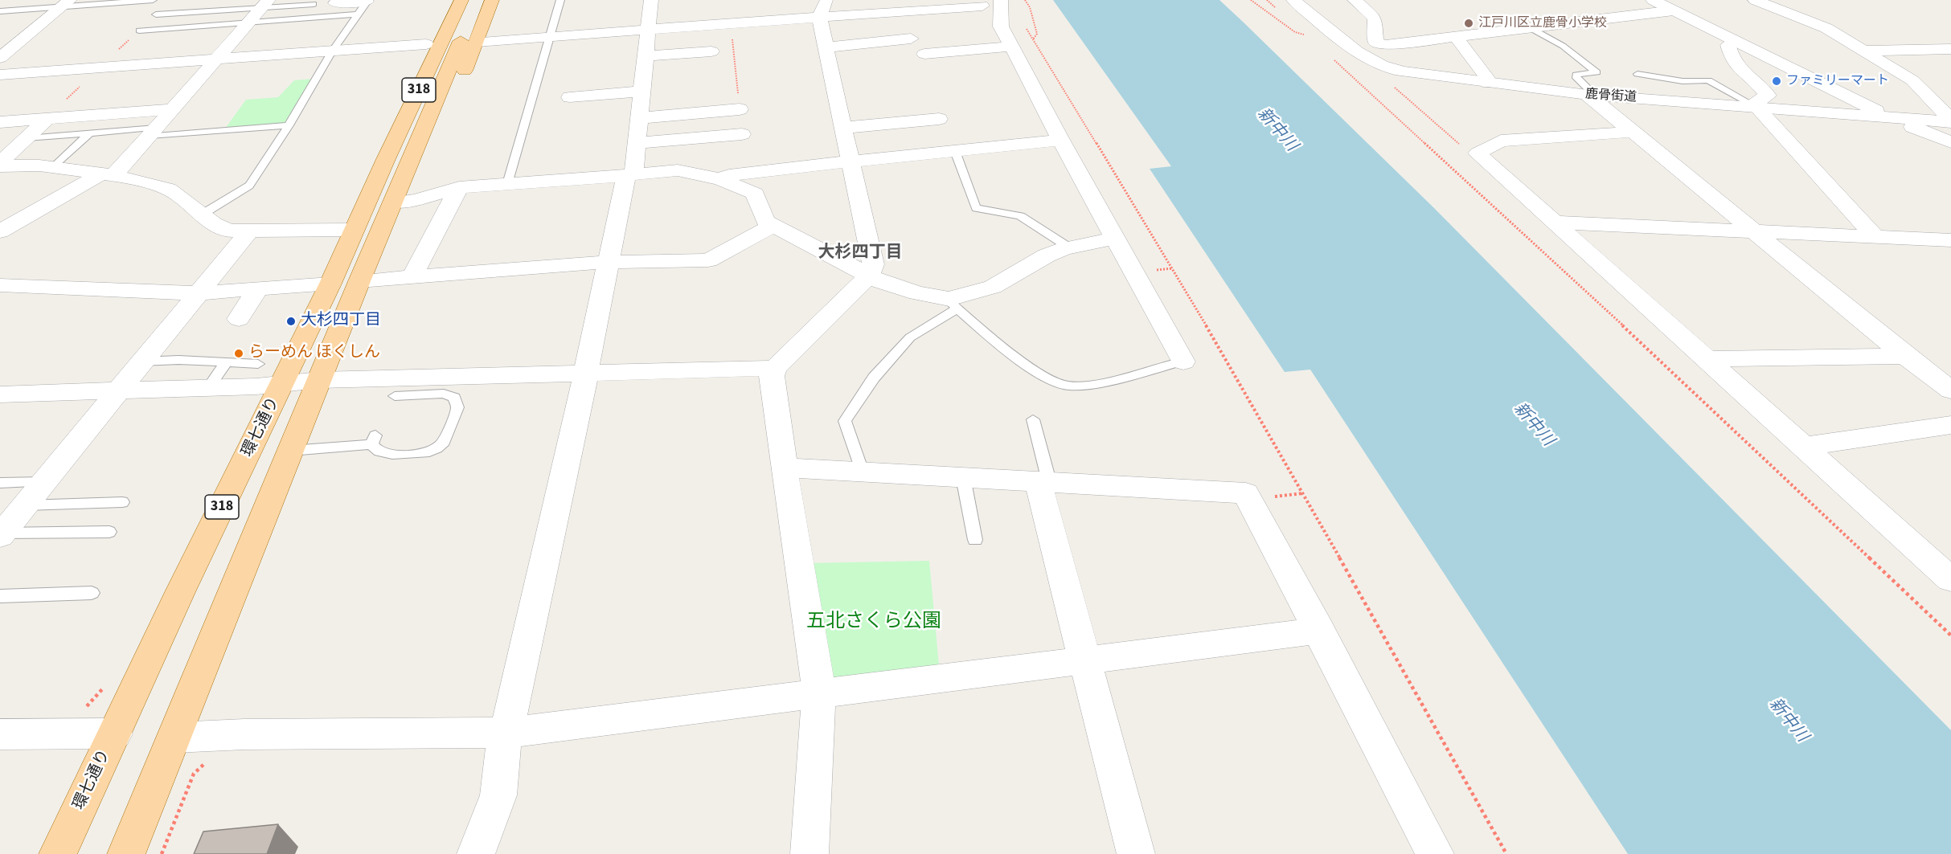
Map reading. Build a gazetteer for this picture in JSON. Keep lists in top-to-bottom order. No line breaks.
{"streets":{"main road":["318","環七通り"],"street":["鹿骨街道"]},"districts":["大杉四丁目"],"water":["新中川"],"parks":["五北さくら公園"],"places":["江戸川区立鹿骨小学校","ファミリーマート","大杉四丁目","らーめん ほくしん"]}
